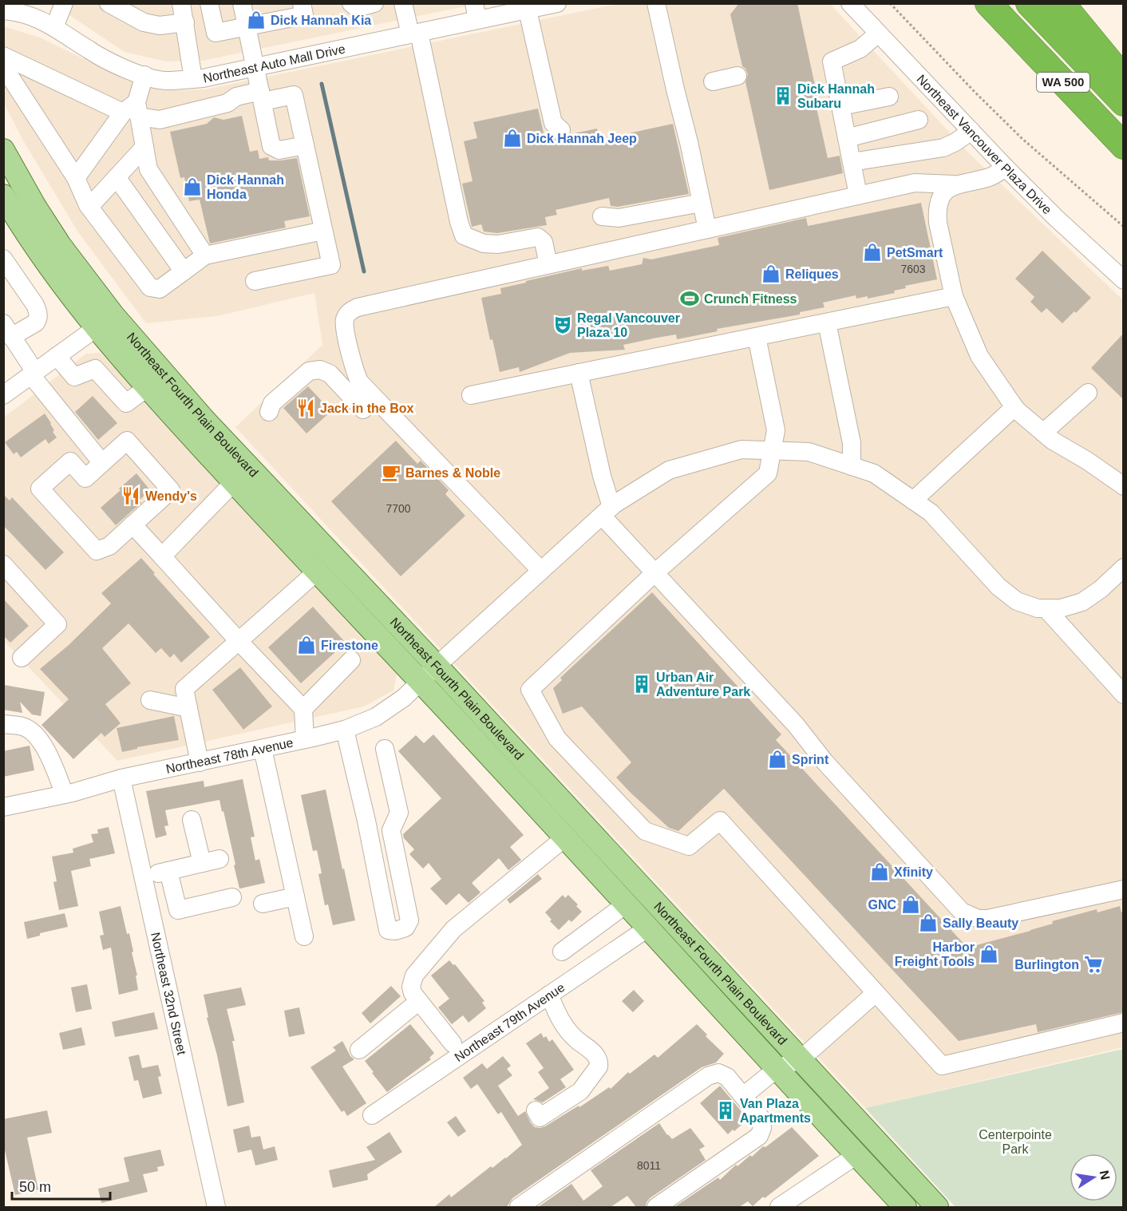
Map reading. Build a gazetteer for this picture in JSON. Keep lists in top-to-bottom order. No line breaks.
{"streets":{"highway":["WA 500"],"main road":["Northeast Fourth Plain Boulevard"],"street":["Northeast Auto Mall Drive","Northeast Vancouver Plaza Drive","Northeast 78th Avenue","Northeast 32nd Street","Northeast 79th Avenue"]},"crossings":[["Northeast Fourth Plain Boulevard","Northeast 78th Avenue"],["Northeast Fourth Plain Boulevard","Northeast 79th Avenue"],["Northeast 78th Avenue","Northeast 32nd Street"]],"parks":["Centerpointe Park"],"places":{"shop":["Dick Hannah Kia","Dick Hannah Jeep","Dick Hannah Honda","PetSmart","Reliques","Firestone","Sprint","Xfinity","GNC","Sally Beauty","Harbor Freight Tools"],"building":["Dick Hannah Subaru","Urban Air Adventure Park","Van Plaza Apartments"],"sports":["Crunch Fitness"],"theatre":["Regal Vancouver Plaza 10"],"restaurant":["Jack in the Box","Wendy's"],"cafe":["Barnes & Noble"],"supermarket":["Burlington"]},"house_numbers":["7603","7700","8011"],"scale_bar":"50 m","north":"right"}
